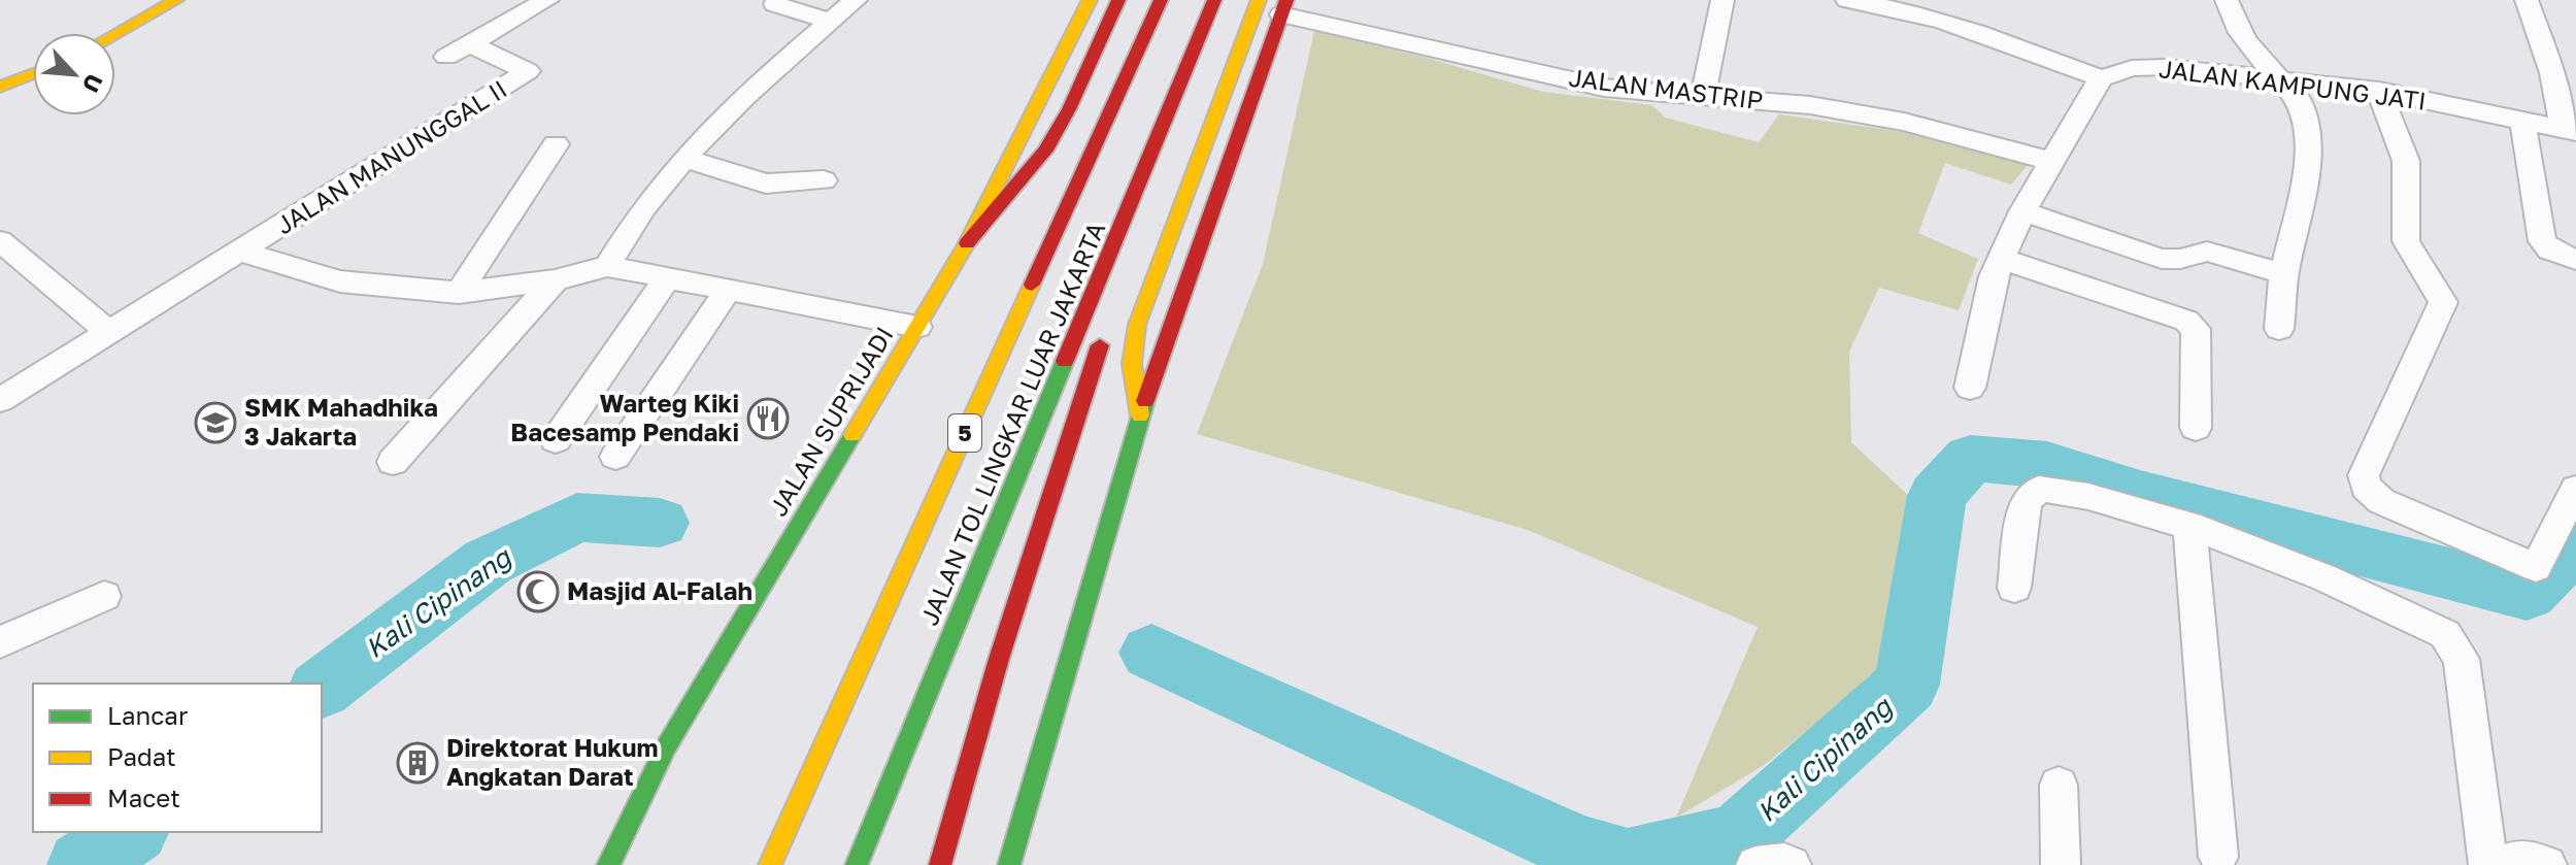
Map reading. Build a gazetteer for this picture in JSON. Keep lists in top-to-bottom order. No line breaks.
{"streets":{"main road":["JALAN SUPRIJADI","JALAN TOL LINGKAR LUAR JAKARTA","5"],"street":["JALAN KAMPUNG JATI","JALAN MASTRIP","JALAN MANUNGGAL II"]},"crossings":[["JALAN MANUNGGAL II","JALAN SUPRIJADI"]],"water":["Kali Cipinang"],"places":{"restaurant":["Warteg Kiki Bacesamp Pendaki"],"school or university":["SMK Mahadhika 3 Jakarta"],"mosque":["Masjid Al-Falah"],"building":["Direktorat Hukum Angkatan Darat"]},"legend":["Lancar","Padat","Macet"],"north":"bottom right"}
